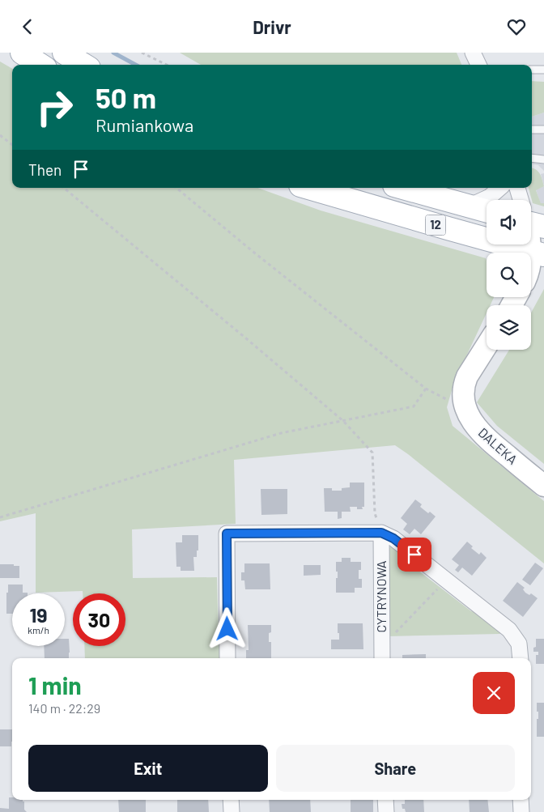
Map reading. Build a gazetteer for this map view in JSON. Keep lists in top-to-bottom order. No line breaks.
{"streets":{"main road":["12"],"street":["DALEKA","CYTRYNOWA"]},"page":{"header":"Drivr","turn":["50 m","Rumiankowa"],"then":"Then","speed":"19 km/h","limit":"30","heading":["1 min","140 m · 22:29"],"buttons":["Exit","Share"]}}
